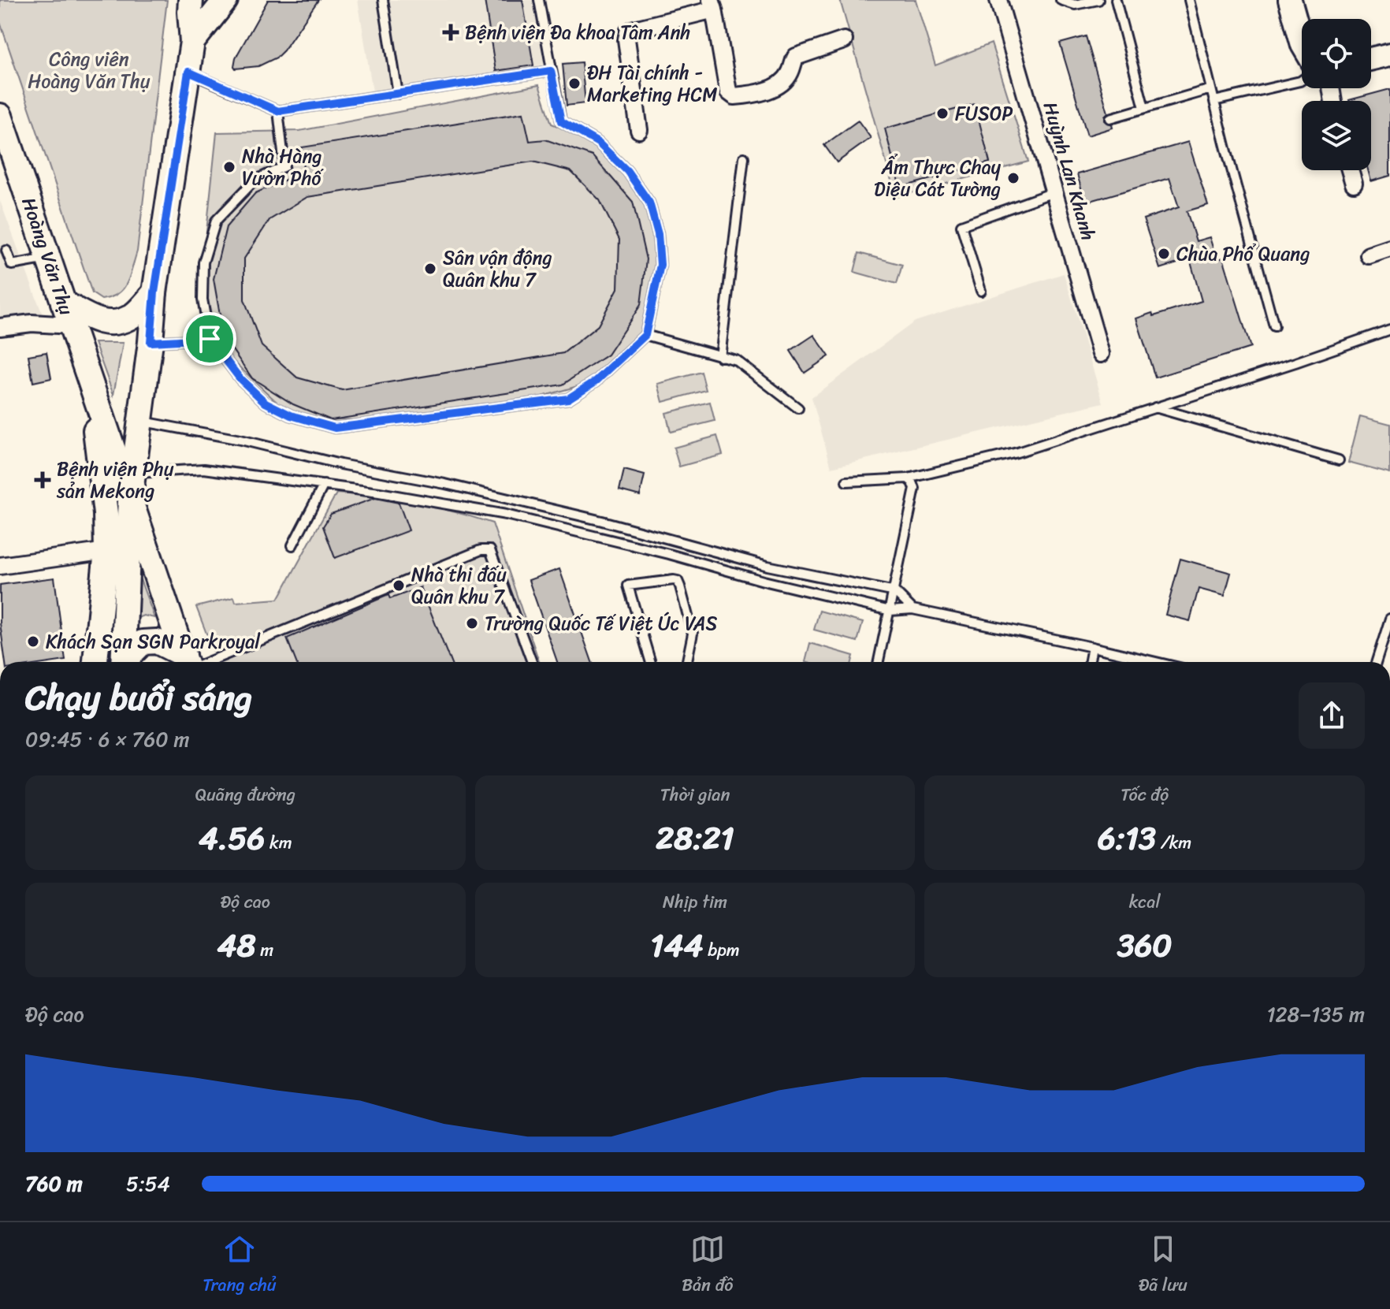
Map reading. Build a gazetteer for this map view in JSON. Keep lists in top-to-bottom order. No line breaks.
{"streets":{"main road":["Hoàng Văn Thụ"],"street":["Huỳnh Lan Khanh"]},"parks":["Công viên Hoàng Văn Thụ"],"places":{"health":["Bệnh viện Đa khoa Tâm Anh","Bệnh viện Phụ sản Mekong"],"other":["ĐH Tài chính - Marketing HCM","FUSOP","Nhà Hàng Vườn Phố","Ẩm Thực Chay Diệu Cát Tường","Chùa Phổ Quang","Sân vận động Quân khu 7","Nhà thi đấu Quân khu 7","Trường Quốc Tế Việt Úc VAS","Khách Sạn SGN Parkroyal"]},"page":{"heading":["Chạy buổi sáng","09:45 · 6 × 760 m"],"stats":[["Quãng đường","4.56 km"],["Thời gian","28:21"],["Tốc độ","6:13 /km"],["Độ cao","48 m"],["Nhịp tim","144 bpm"],["kcal","360"]],"chart":["Độ cao","128–135 m"],"list":[{"name":"760 m","note":"5:54"}],"tabs":["Trang chủ","Bản đồ","Đã lưu"]}}
